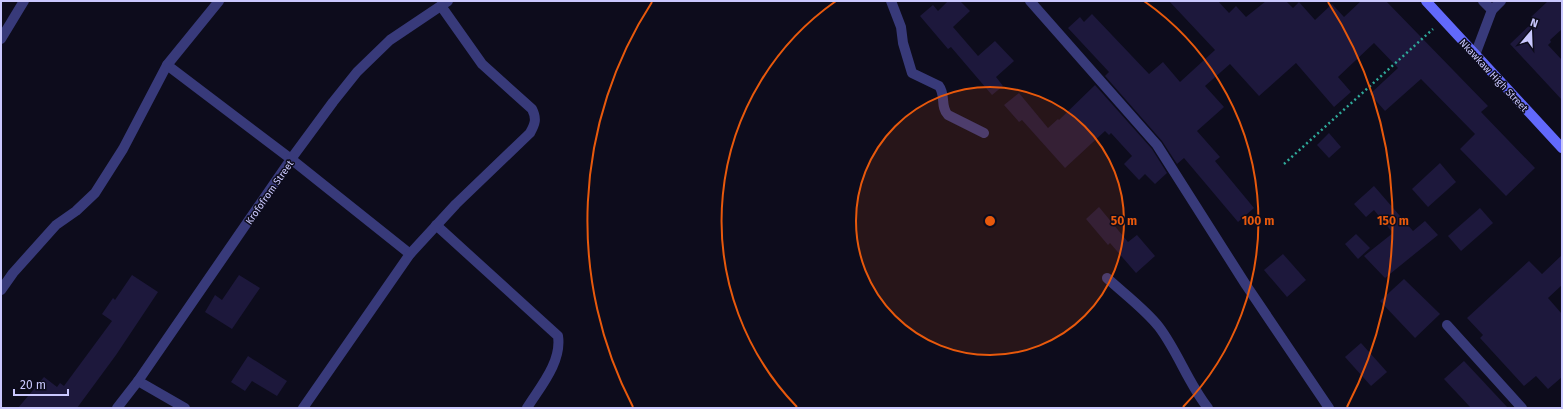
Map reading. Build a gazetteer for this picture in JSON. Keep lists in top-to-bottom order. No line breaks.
{"streets":{"main road":["Nkawkaw High Street"],"street":["Krofofrom Street"]},"scale_bar":"20 m","north":"top","rings":["50 m","100 m","150 m"]}
